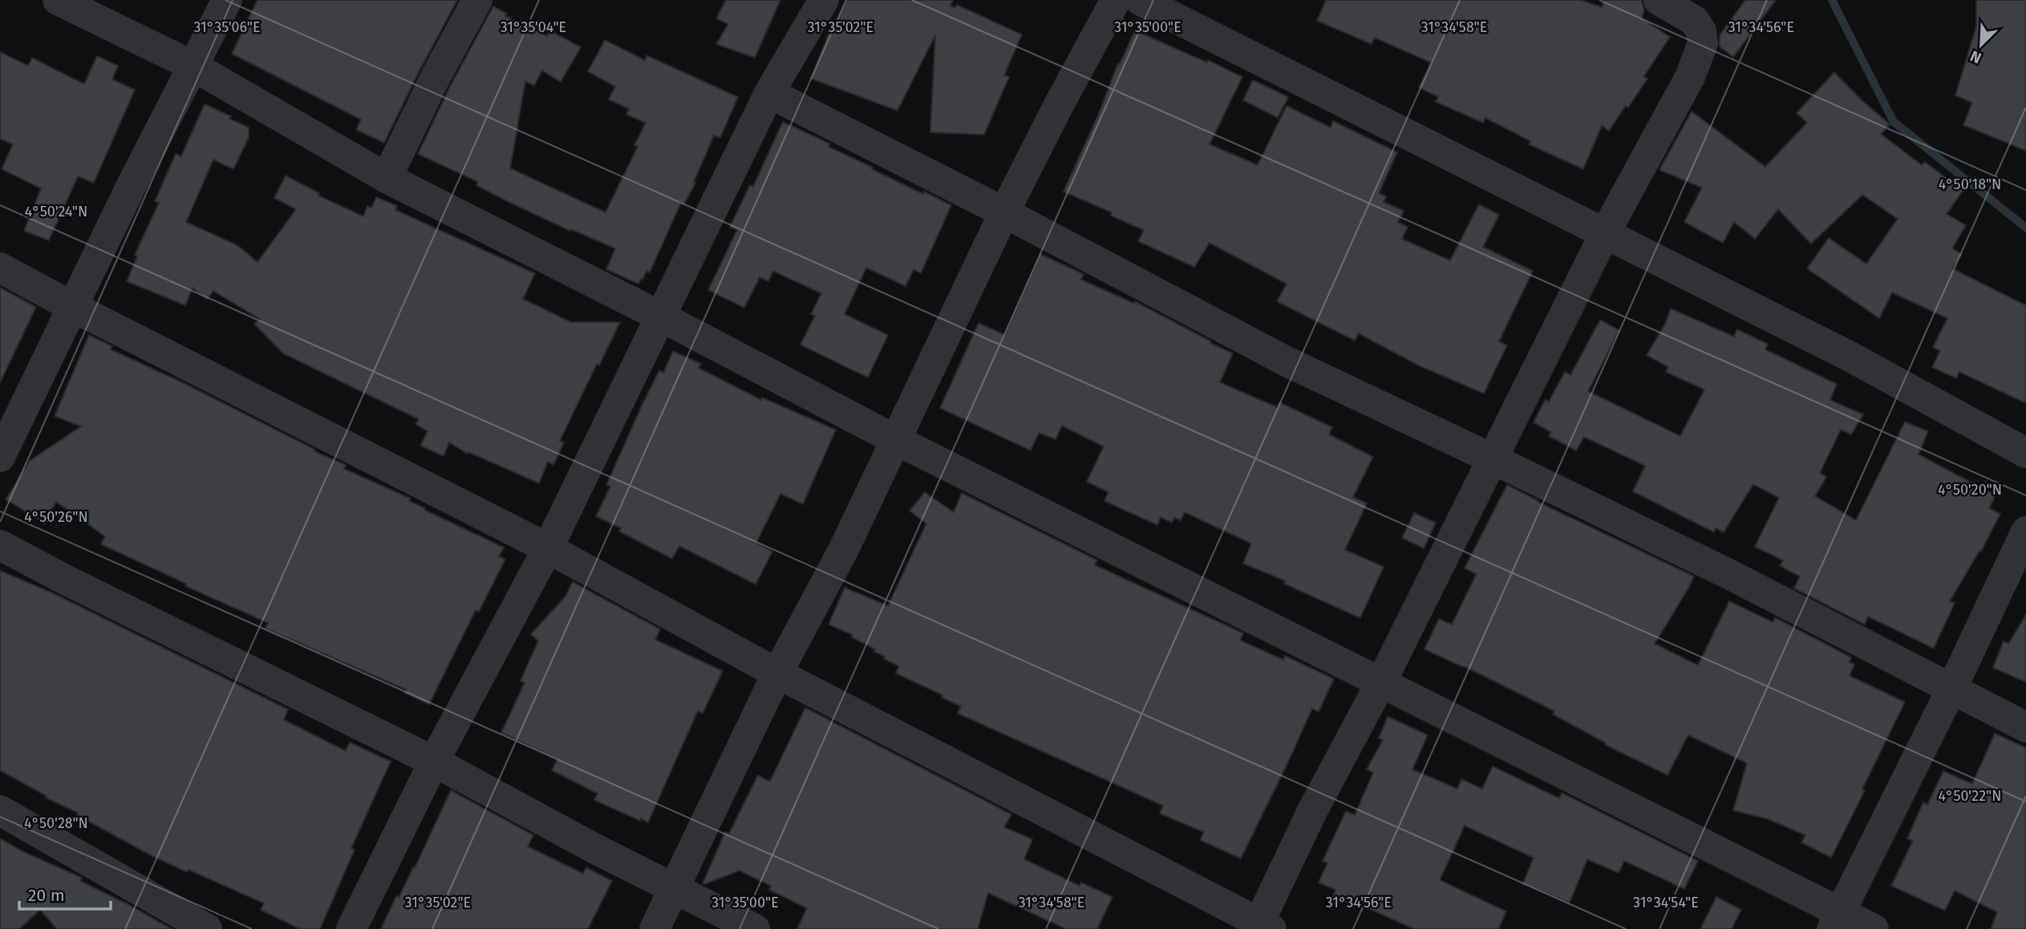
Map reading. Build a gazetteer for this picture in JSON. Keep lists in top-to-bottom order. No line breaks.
{"scale_bar":"20 m","north":"bottom left","coordinates":["31°35'06\"E","31°35'04\"E","31°35'02\"E","31°35'00\"E","31°34'58\"E","31°34'56\"E","4°50'18\"N","4°50'24\"N","4°50'20\"N","4°50'26\"N","4°50'22\"N","4°50'28\"N","31°34'54\"E"]}
